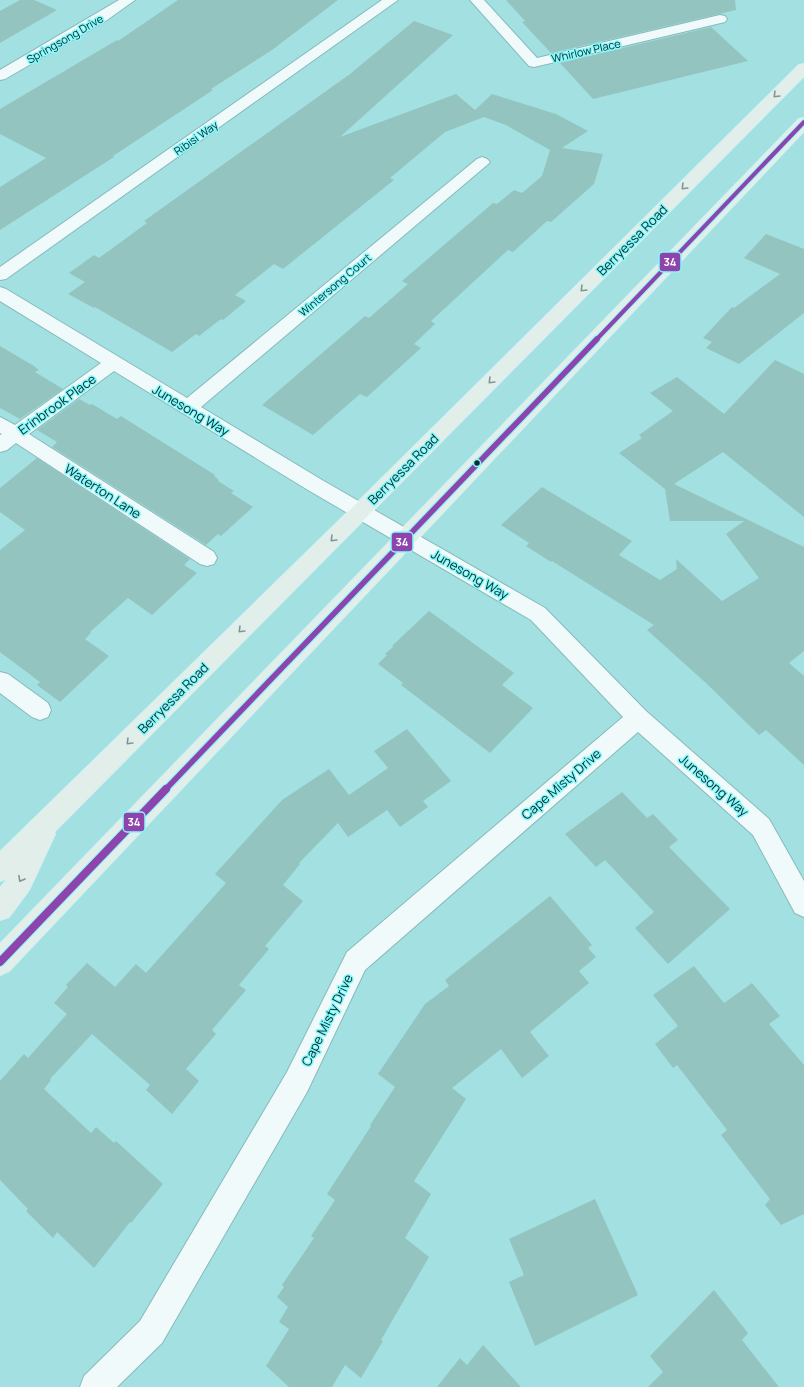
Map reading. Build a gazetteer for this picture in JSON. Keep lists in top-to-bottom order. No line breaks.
{"streets":{"main road":["Berryessa Road"],"street":["Springsong Drive","Whirlow Place","Ribisi Way","Wintersong Court","Erinbrook Place","Junesong Way","Waterton Lane","Cape Misty Drive"]},"crossings":[["Berryessa Road","Junesong Way"],["Wintersong Court","Junesong Way"],["Erinbrook Place","Junesong Way"],["Erinbrook Place","Waterton Lane"],["Junesong Way","Cape Misty Drive"]],"lines":["transit line 34"]}
